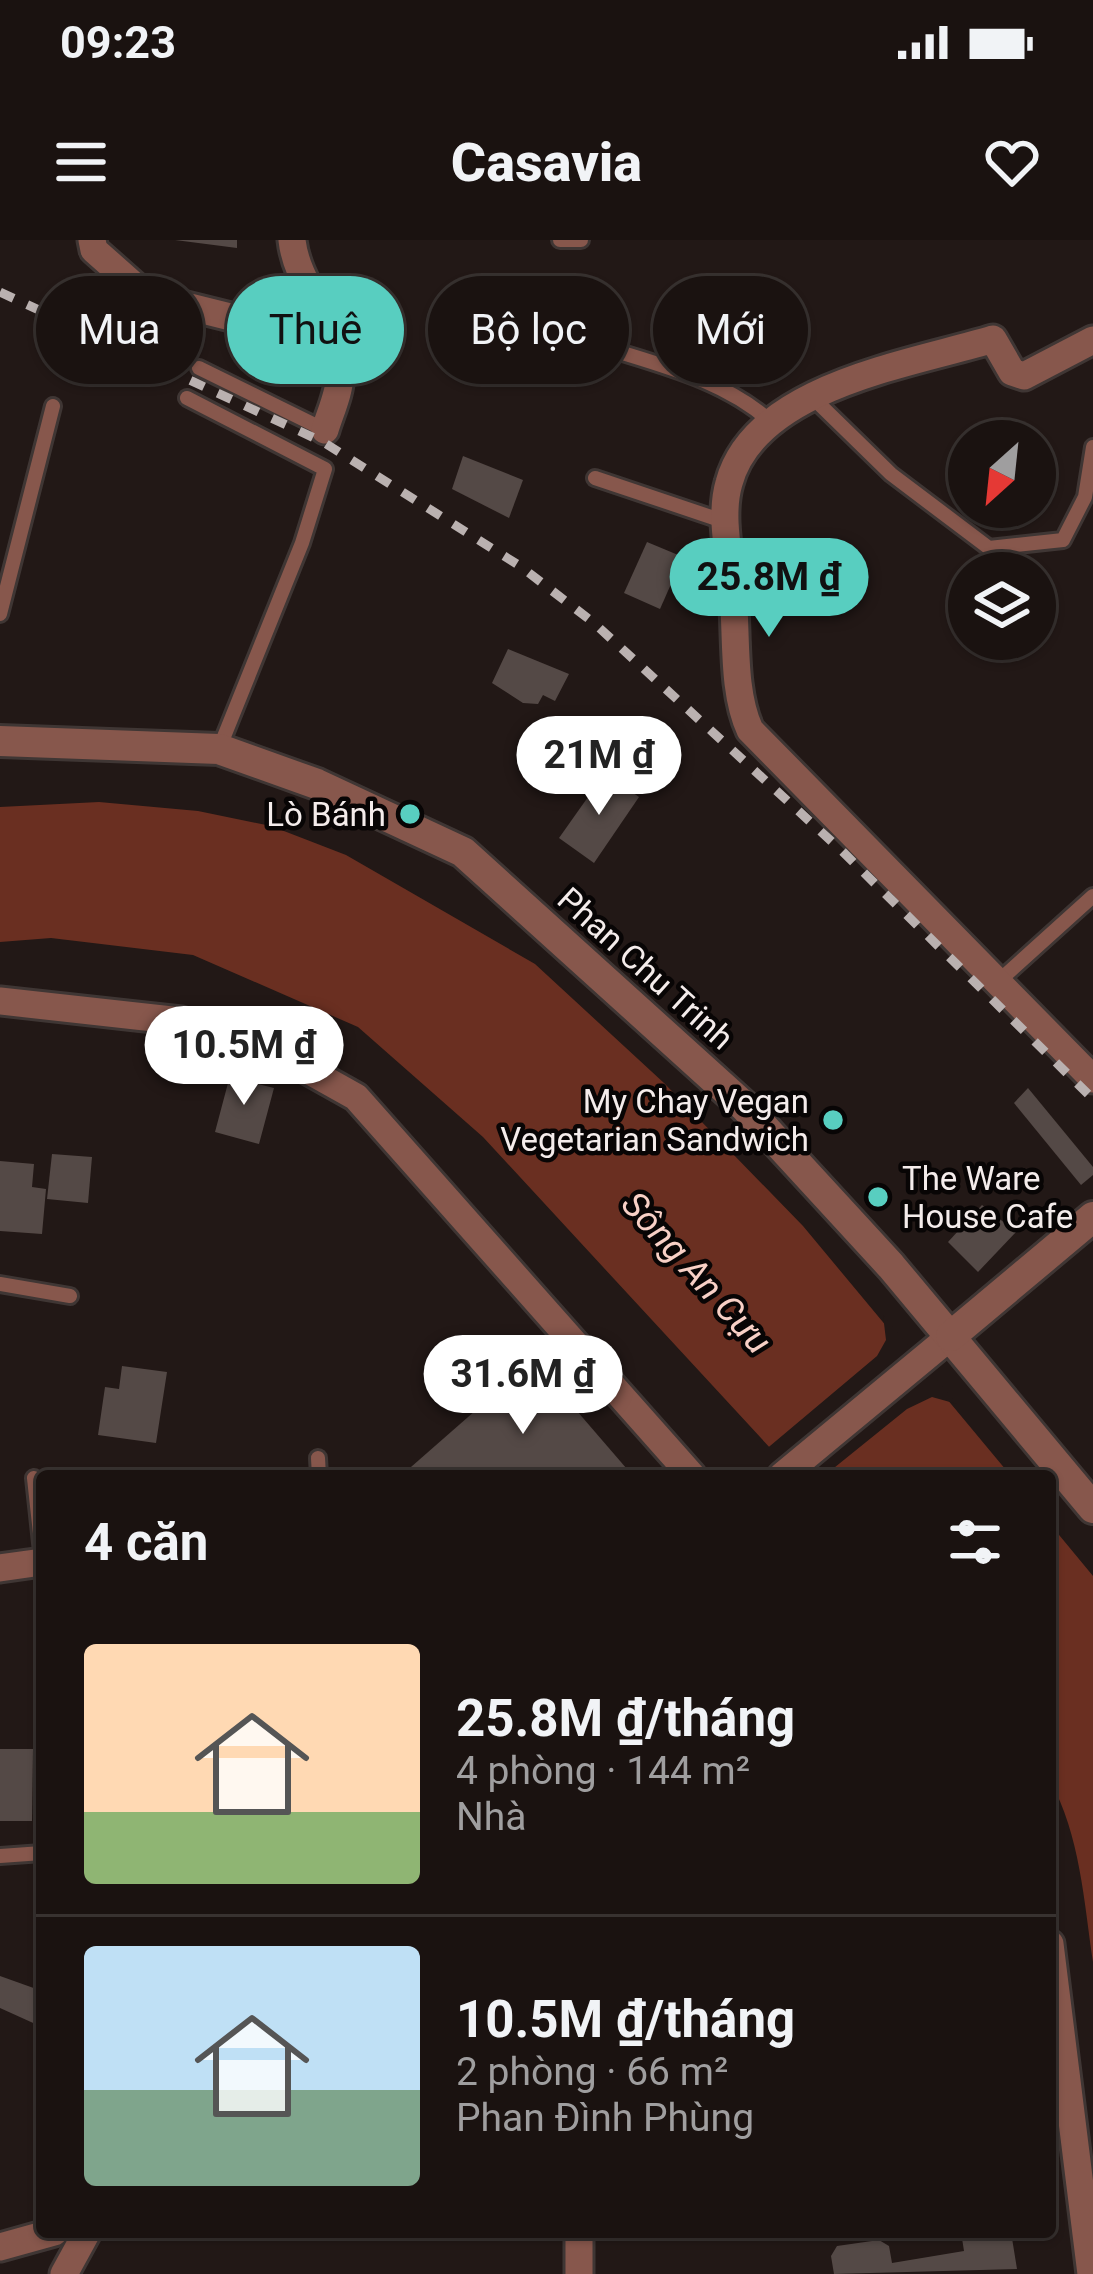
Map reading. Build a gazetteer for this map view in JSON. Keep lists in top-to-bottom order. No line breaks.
{"streets":{"street":["Phan Chu Trinh"]},"water":["Sông An Cựu"],"places":["Lò Bánh","My Chay Vegan Vegetarian Sandwich","The Ware House Cafe"],"north":"bottom left","page":{"status":"09:23","header":"Casavia","chip":["Mua","Thuê","Bộ lọc","Mới"],"price":["25.8M ₫","21M ₫","10.5M ₫","31.6M ₫"],"heading":"4 căn","list":[{"name":"25.8M ₫/tháng","note":"4 phòng · 144 m² · Nhà"},{"name":"10.5M ₫/tháng","note":"2 phòng · 66 m² · Phan Đình Phùng"}]}}
